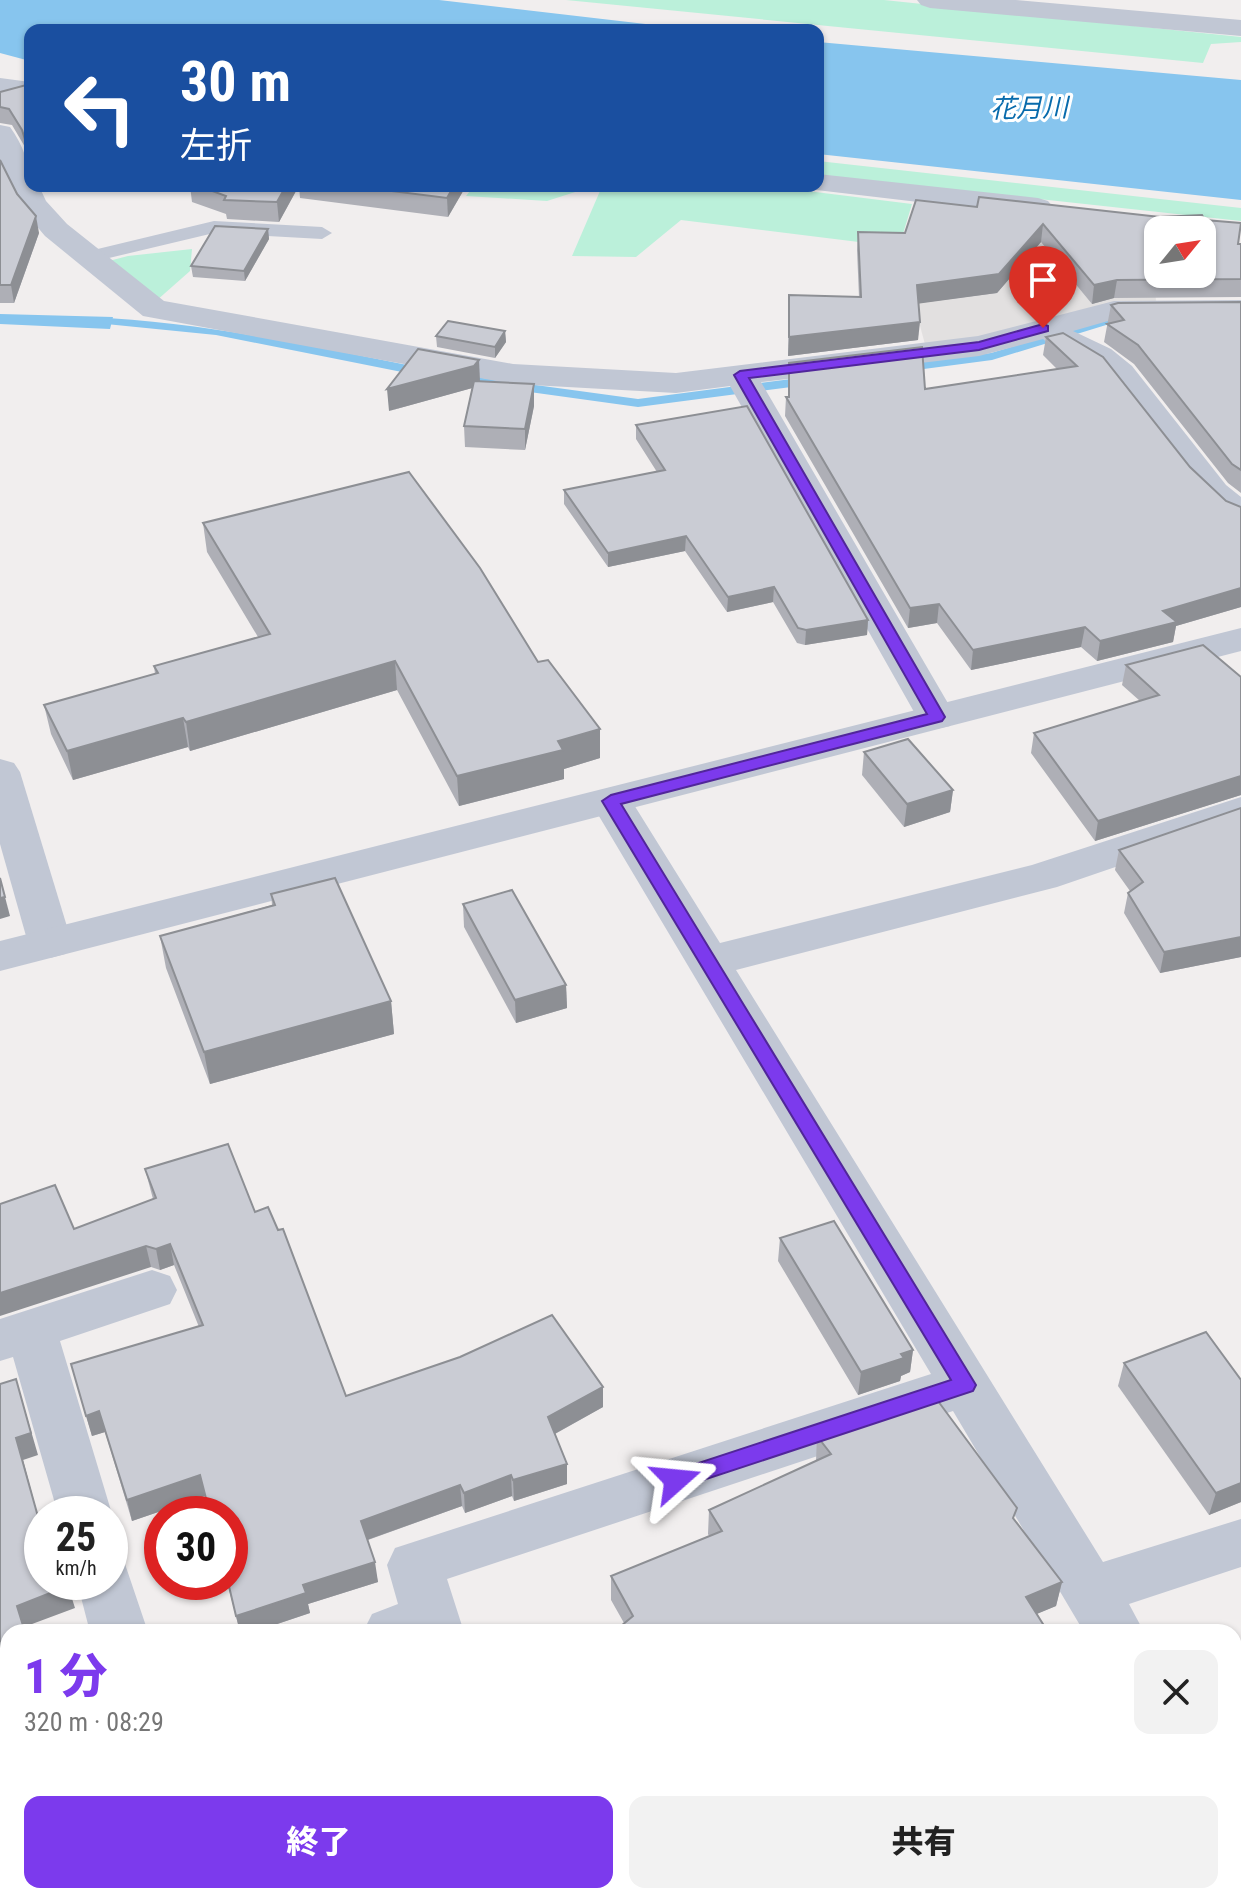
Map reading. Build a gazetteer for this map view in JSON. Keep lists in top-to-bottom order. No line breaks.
{"water":["花月川"],"north":"top right","page":{"turn":["30 m","左折"],"speed":"25 km/h","limit":"30","heading":["1 分","320 m · 08:29"],"buttons":["終了","共有"]}}
